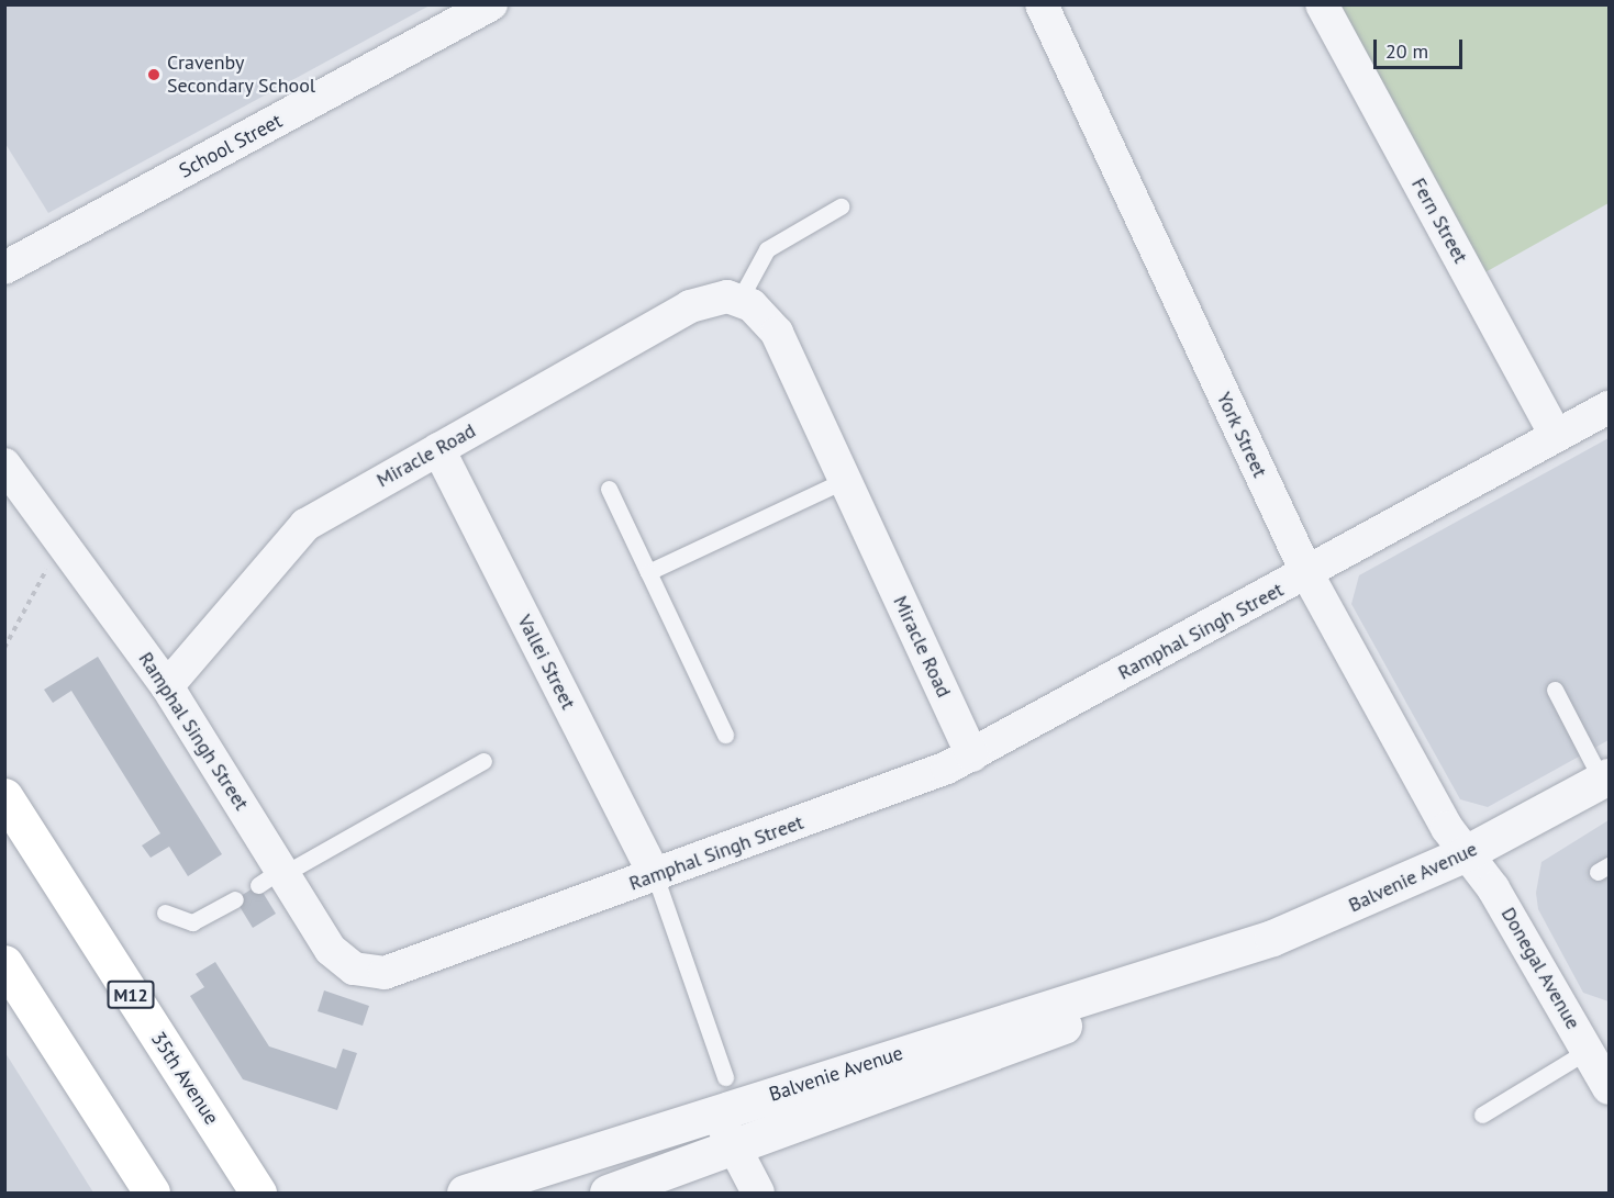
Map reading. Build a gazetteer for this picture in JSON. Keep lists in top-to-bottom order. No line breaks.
{"streets":{"main road":["M12","35th Avenue"],"street":["School Street","Fern Street","York Street","Miracle Road","Ramphal Singh Street","Vallei Street","Balvenie Avenue","Donegal Avenue"]},"crossings":[["Fern Street","Ramphal Singh Street"],["York Street","Ramphal Singh Street"],["York Street","Balvenie Avenue"],["York Street","Donegal Avenue"],["Miracle Road","Ramphal Singh Street"],["Miracle Road","Vallei Street"],["Ramphal Singh Street","Vallei Street"],["Balvenie Avenue","Donegal Avenue"]],"places":["Cravenby Secondary School"],"scale_bar":"20 m"}
